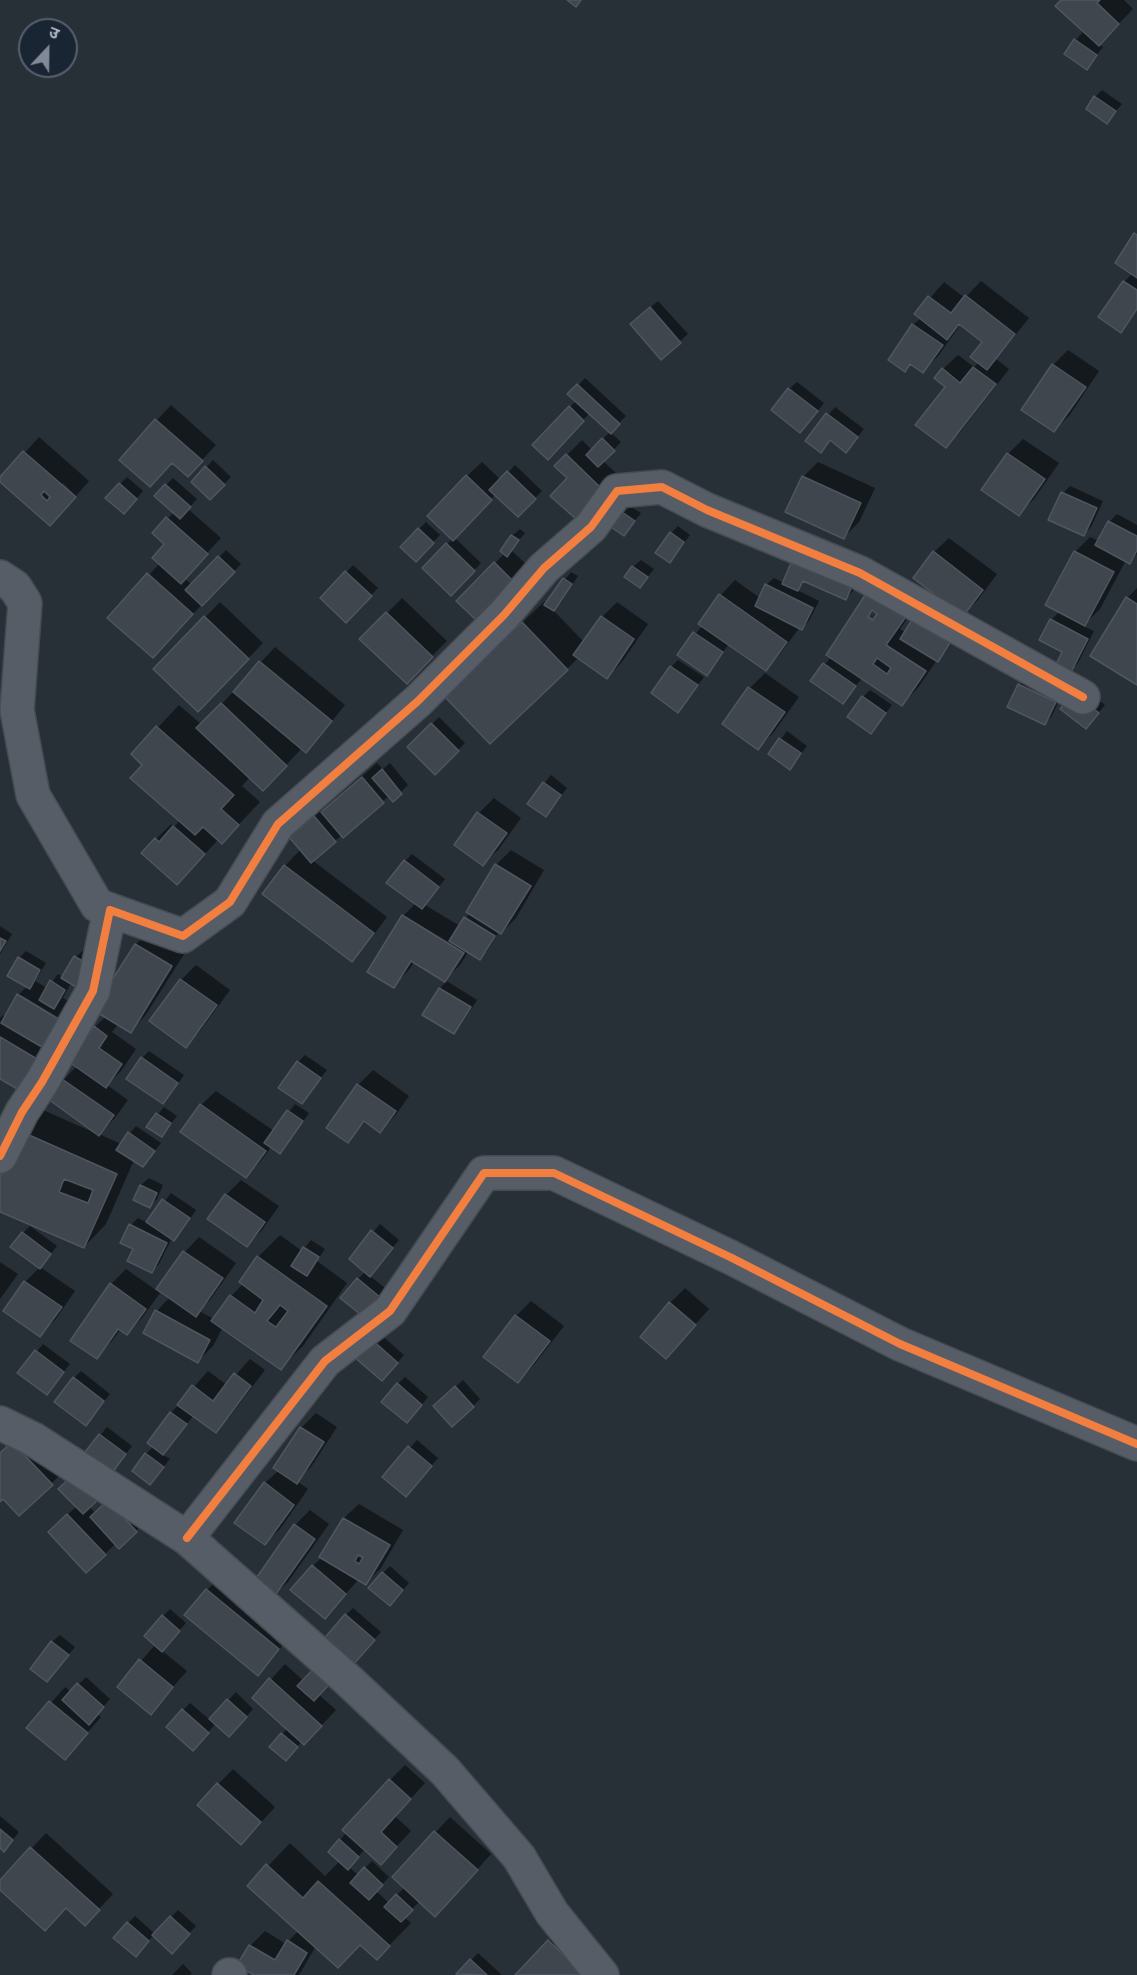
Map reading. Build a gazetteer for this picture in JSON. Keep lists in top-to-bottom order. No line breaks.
{"north":"top"}
